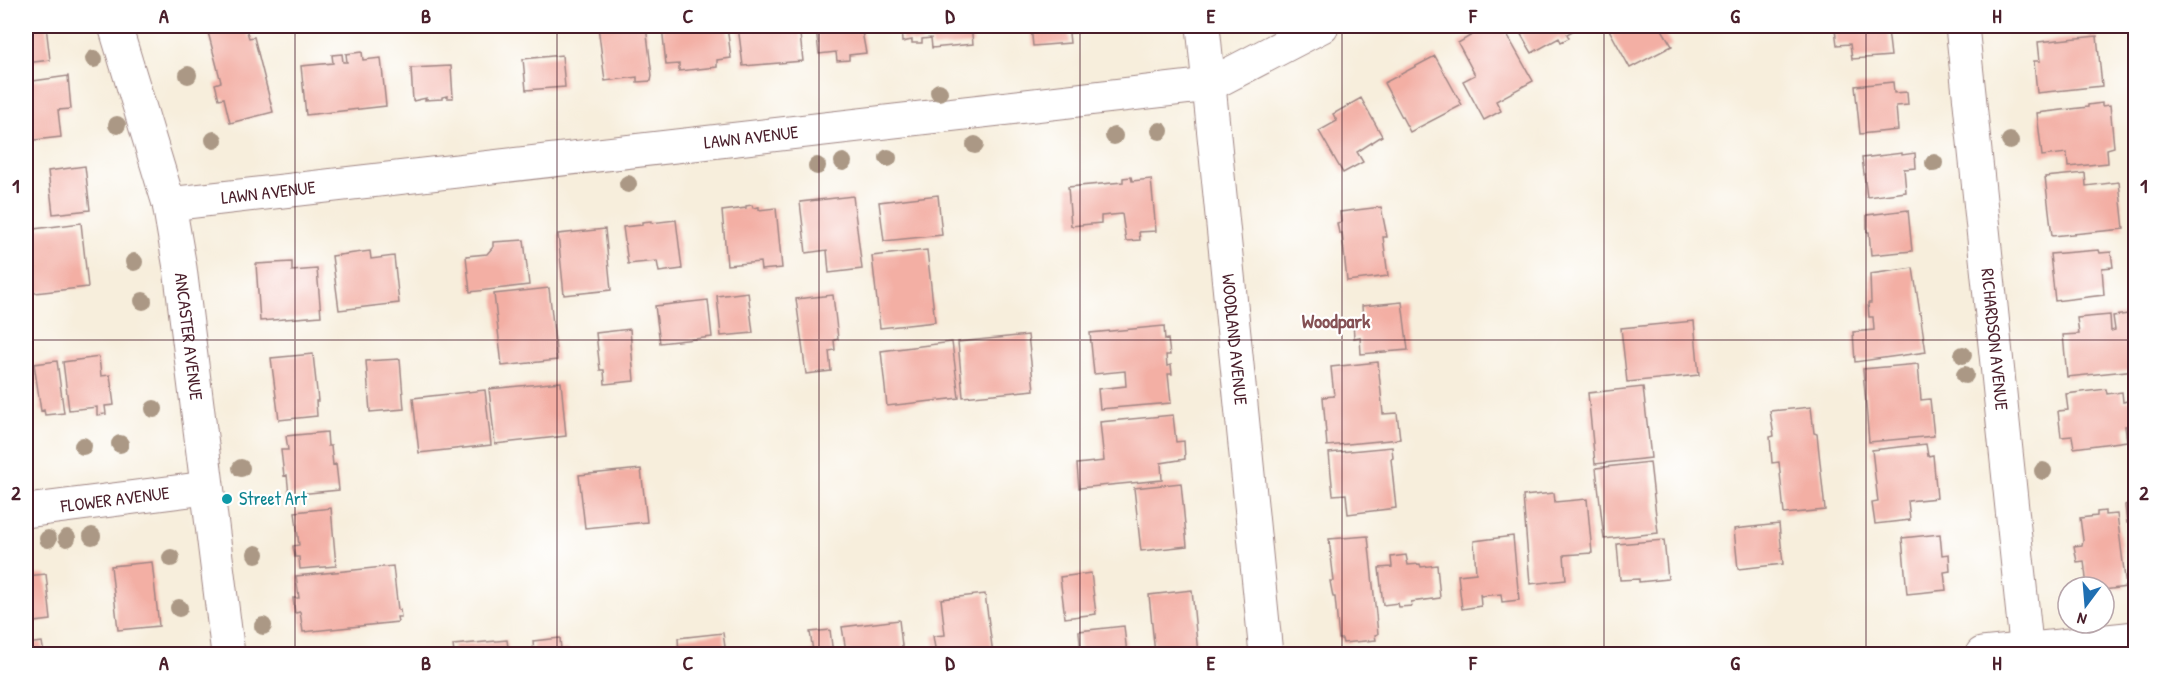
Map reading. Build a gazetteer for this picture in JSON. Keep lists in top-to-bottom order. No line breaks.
{"streets":{"street":["LAWN AVENUE","ANCASTER AVENUE","WOODLAND AVENUE","RICHARDSON AVENUE","FLOWER AVENUE"]},"crossings":[["LAWN AVENUE","ANCASTER AVENUE"],["LAWN AVENUE","WOODLAND AVENUE"],["ANCASTER AVENUE","FLOWER AVENUE"]],"districts":["Woodpark"],"places":["Street Art"],"north":"bottom","grid":{"columns":["A","B","C","D","E","F","G","H"],"rows":["1","2"]}}
